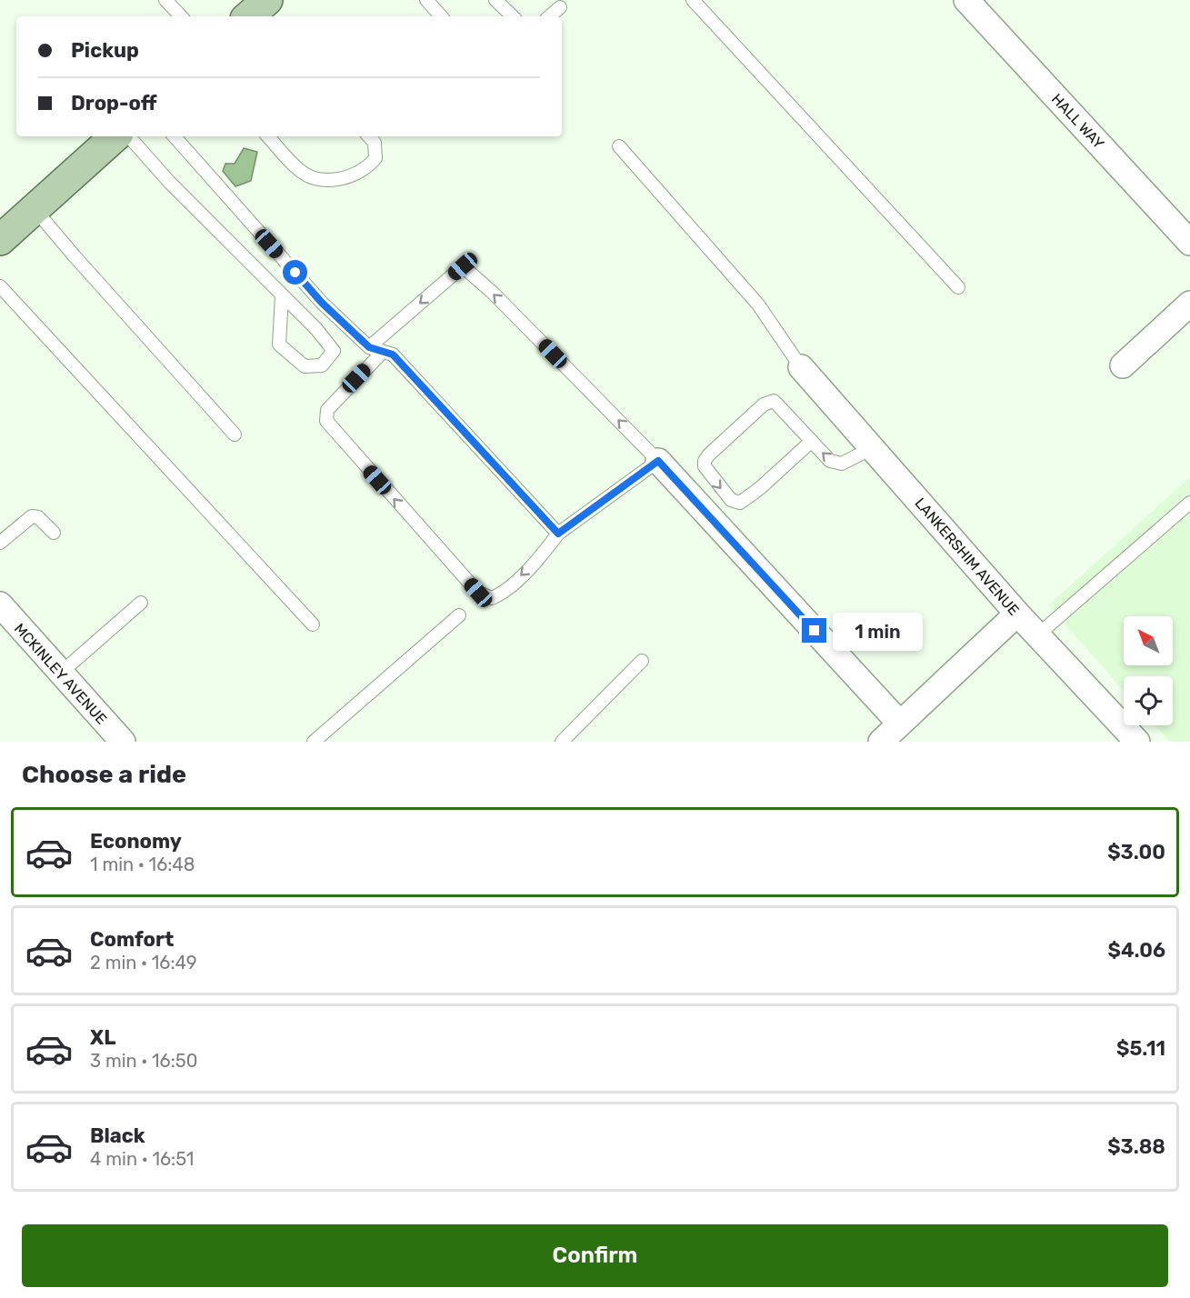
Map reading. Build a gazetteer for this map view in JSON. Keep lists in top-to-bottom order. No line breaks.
{"streets":{"street":["HALL WAY","LANKERSHIM AVENUE","MCKINLEY AVENUE"]},"north":"top left","page":{"banner":["Pickup","Drop-off"],"bubble":"1 min","heading":"Choose a ride","list":[{"name":"Economy","note":"1 min · 16:48","value":"$3.00"},{"name":"Comfort","note":"2 min · 16:49","value":"$4.06"},{"name":"XL","note":"3 min · 16:50","value":"$5.11"},{"name":"Black","note":"4 min · 16:51","value":"$3.88"}],"buttons":"Confirm"}}
